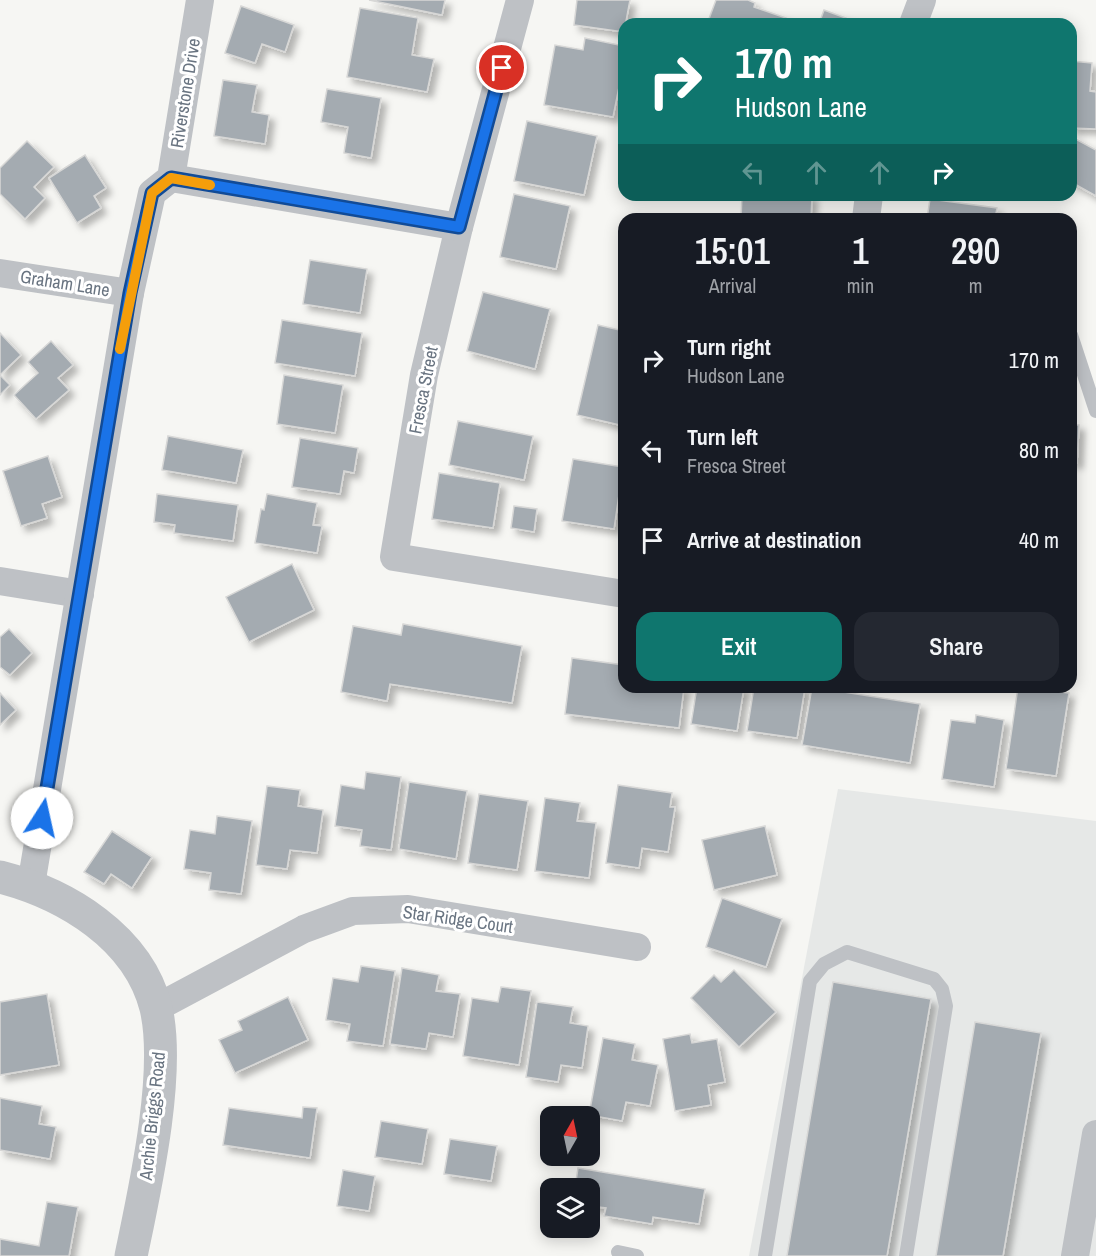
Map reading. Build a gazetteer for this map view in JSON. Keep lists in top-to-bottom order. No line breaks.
{"streets":{"street":["Riverstone Drive","Graham Lane","Fresca Street","Star Ridge Court","Archie Briggs Road"]},"crossings":[["Star Ridge Court","Archie Briggs Road"]],"north":"top","page":{"turn":["170 m","Hudson Lane"],"eta":["15:01","Arrival","1","min","290","m"],"list":[{"name":"Turn right","note":"Hudson Lane","value":"170 m"},{"name":"Turn left","note":"Fresca Street","value":"80 m"},{"name":"Arrive at destination","value":"40 m"}],"buttons":["Exit","Share"]}}
